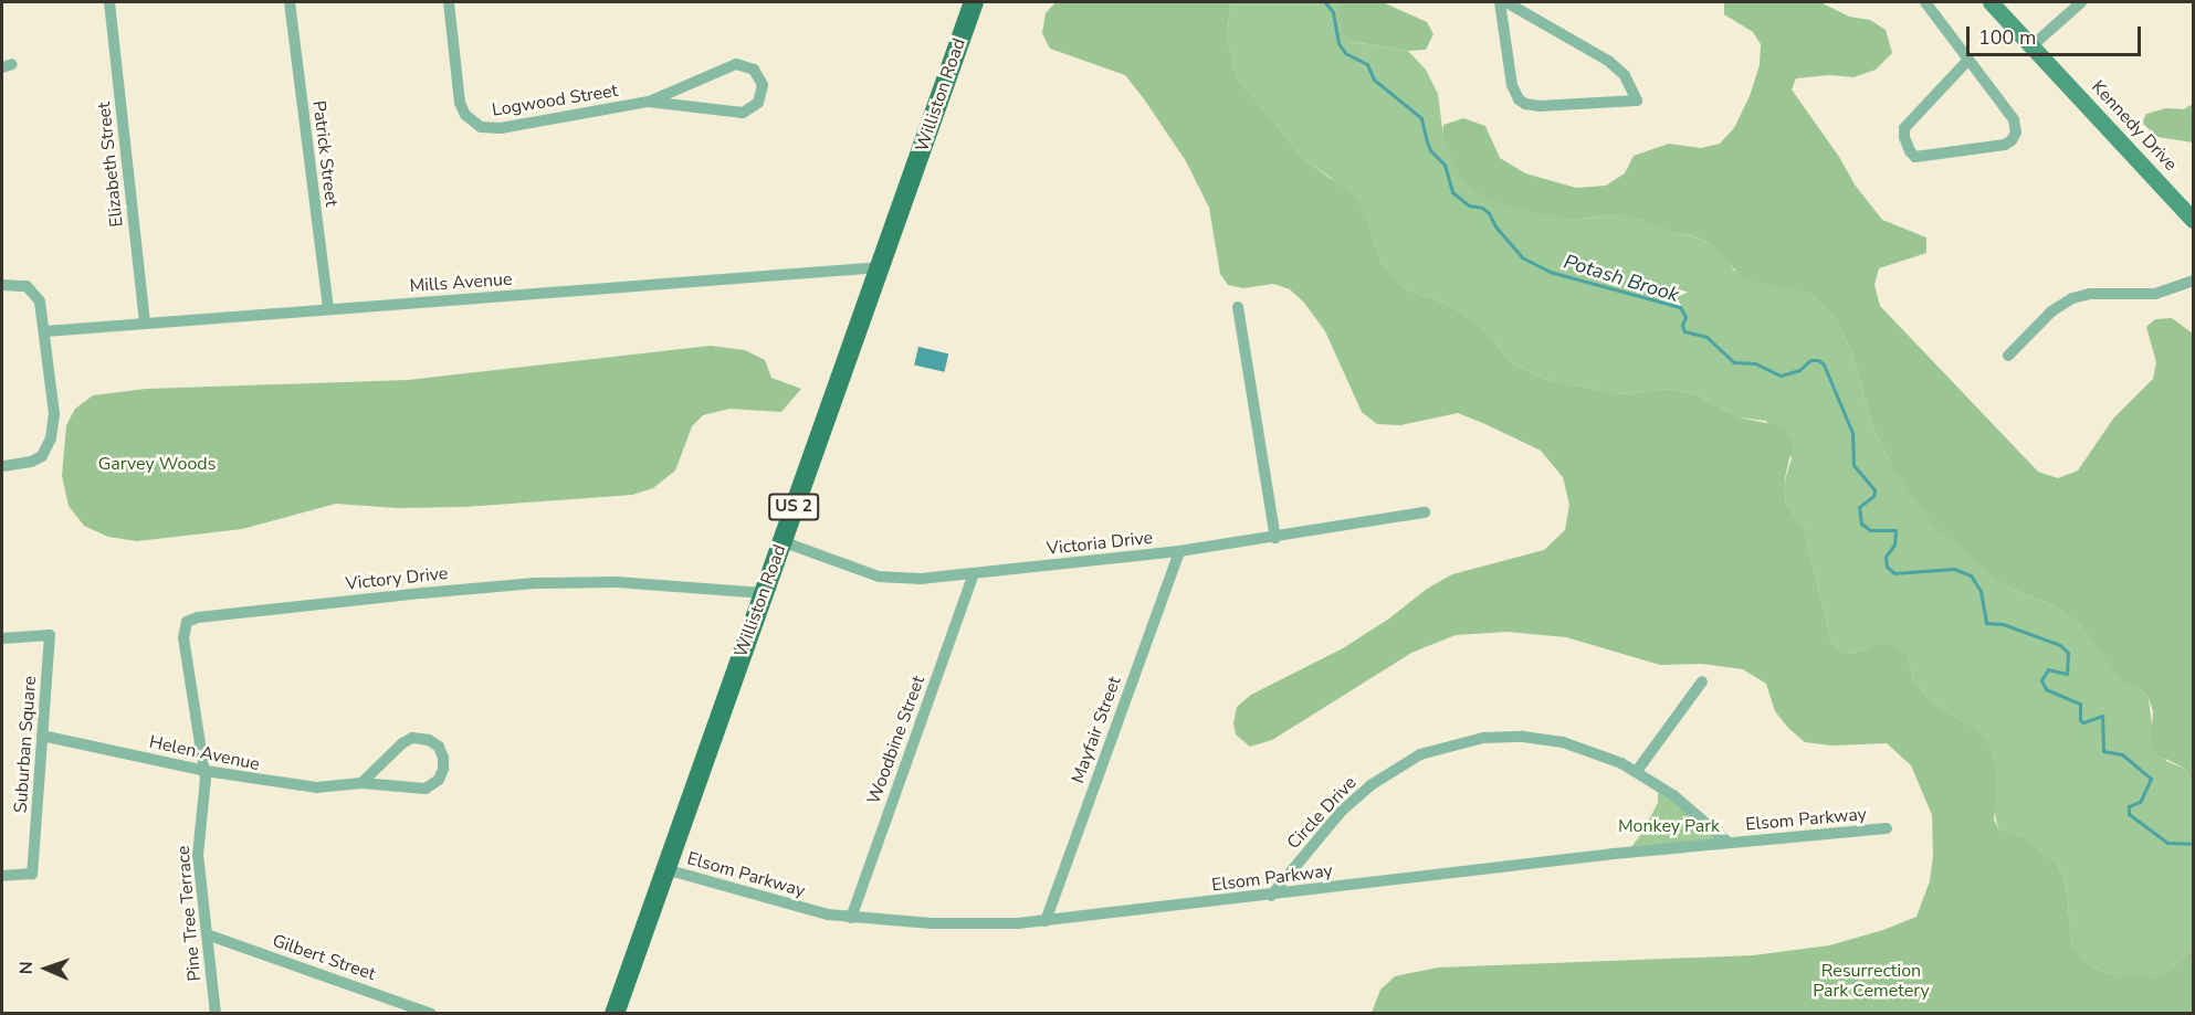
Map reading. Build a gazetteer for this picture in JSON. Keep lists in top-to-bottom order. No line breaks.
{"streets":{"main road":["Williston Road","Kennedy Drive","US 2"],"street":["Logwood Street","Patrick Street","Elizabeth Street","Mills Avenue","Victoria Drive","Victory Drive","Mayfair Street","Woodbine Street","Suburban Square","Helen Avenue","Circle Drive","Elsom Parkway","Pine Tree Terrace","Gilbert Street"]},"crossings":[["Williston Road","Mills Avenue"],["Williston Road","Victoria Drive"],["Williston Road","Victory Drive"],["Williston Road","Elsom Parkway"],["Patrick Street","Mills Avenue"],["Elizabeth Street","Mills Avenue"],["Victoria Drive","Mayfair Street"],["Victoria Drive","Woodbine Street"],["Victory Drive","Helen Avenue"],["Victory Drive","Pine Tree Terrace"],["Mayfair Street","Elsom Parkway"],["Woodbine Street","Elsom Parkway"],["Suburban Square","Helen Avenue"],["Helen Avenue","Pine Tree Terrace"],["Circle Drive","Elsom Parkway"],["Pine Tree Terrace","Gilbert Street"]],"water":["Potash Brook"],"parks":["Garvey Woods","Monkey Park","Resurrection Park Cemetery"],"scale_bar":"100 m","north":"left"}
